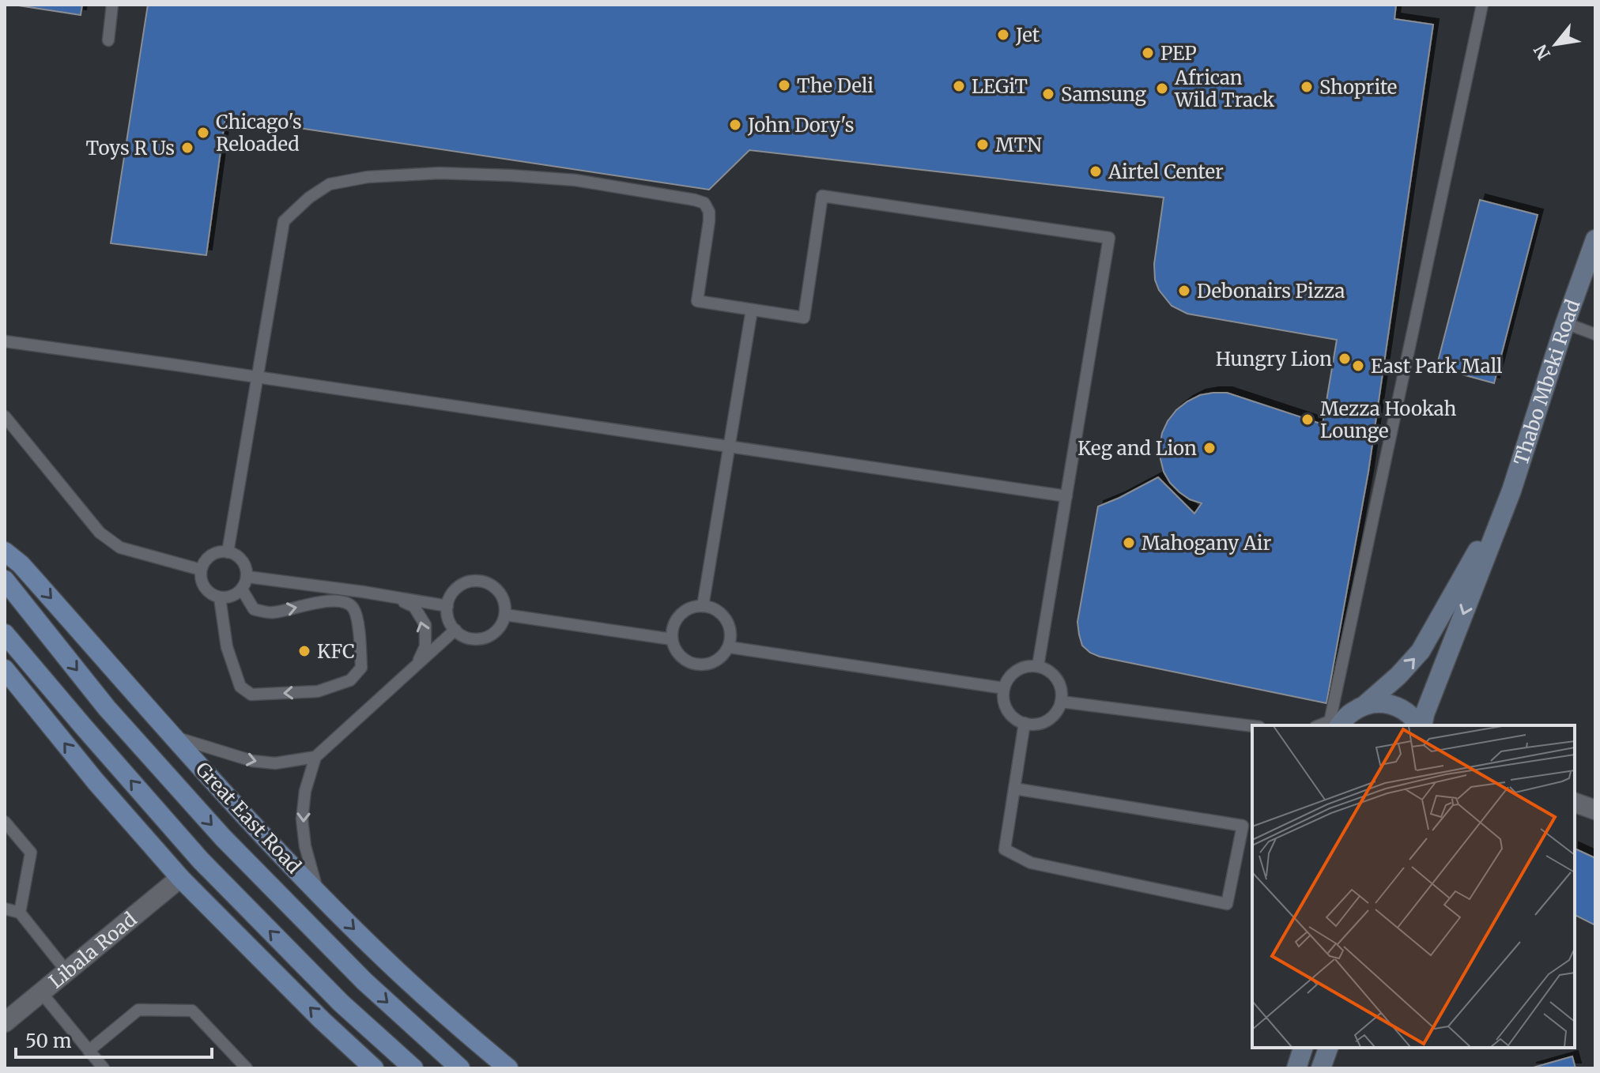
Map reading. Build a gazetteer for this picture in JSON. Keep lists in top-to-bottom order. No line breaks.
{"streets":{"main road":["Thabo Mbeki Road","Great East Road"],"street":["Libala Road"]},"places":["Jet","PEP","The Deli","LEGiT","Shoprite","African Wild Track","Samsung","John Dory's","Chicago's Reloaded","MTN","Toys R Us","Airtel Center","Debonairs Pizza","Hungry Lion","East Park Mall","Mezza Hookah Lounge","Keg and Lion","Mahogany Air","KFC"],"scale_bar":"50 m","north":"bottom left"}
